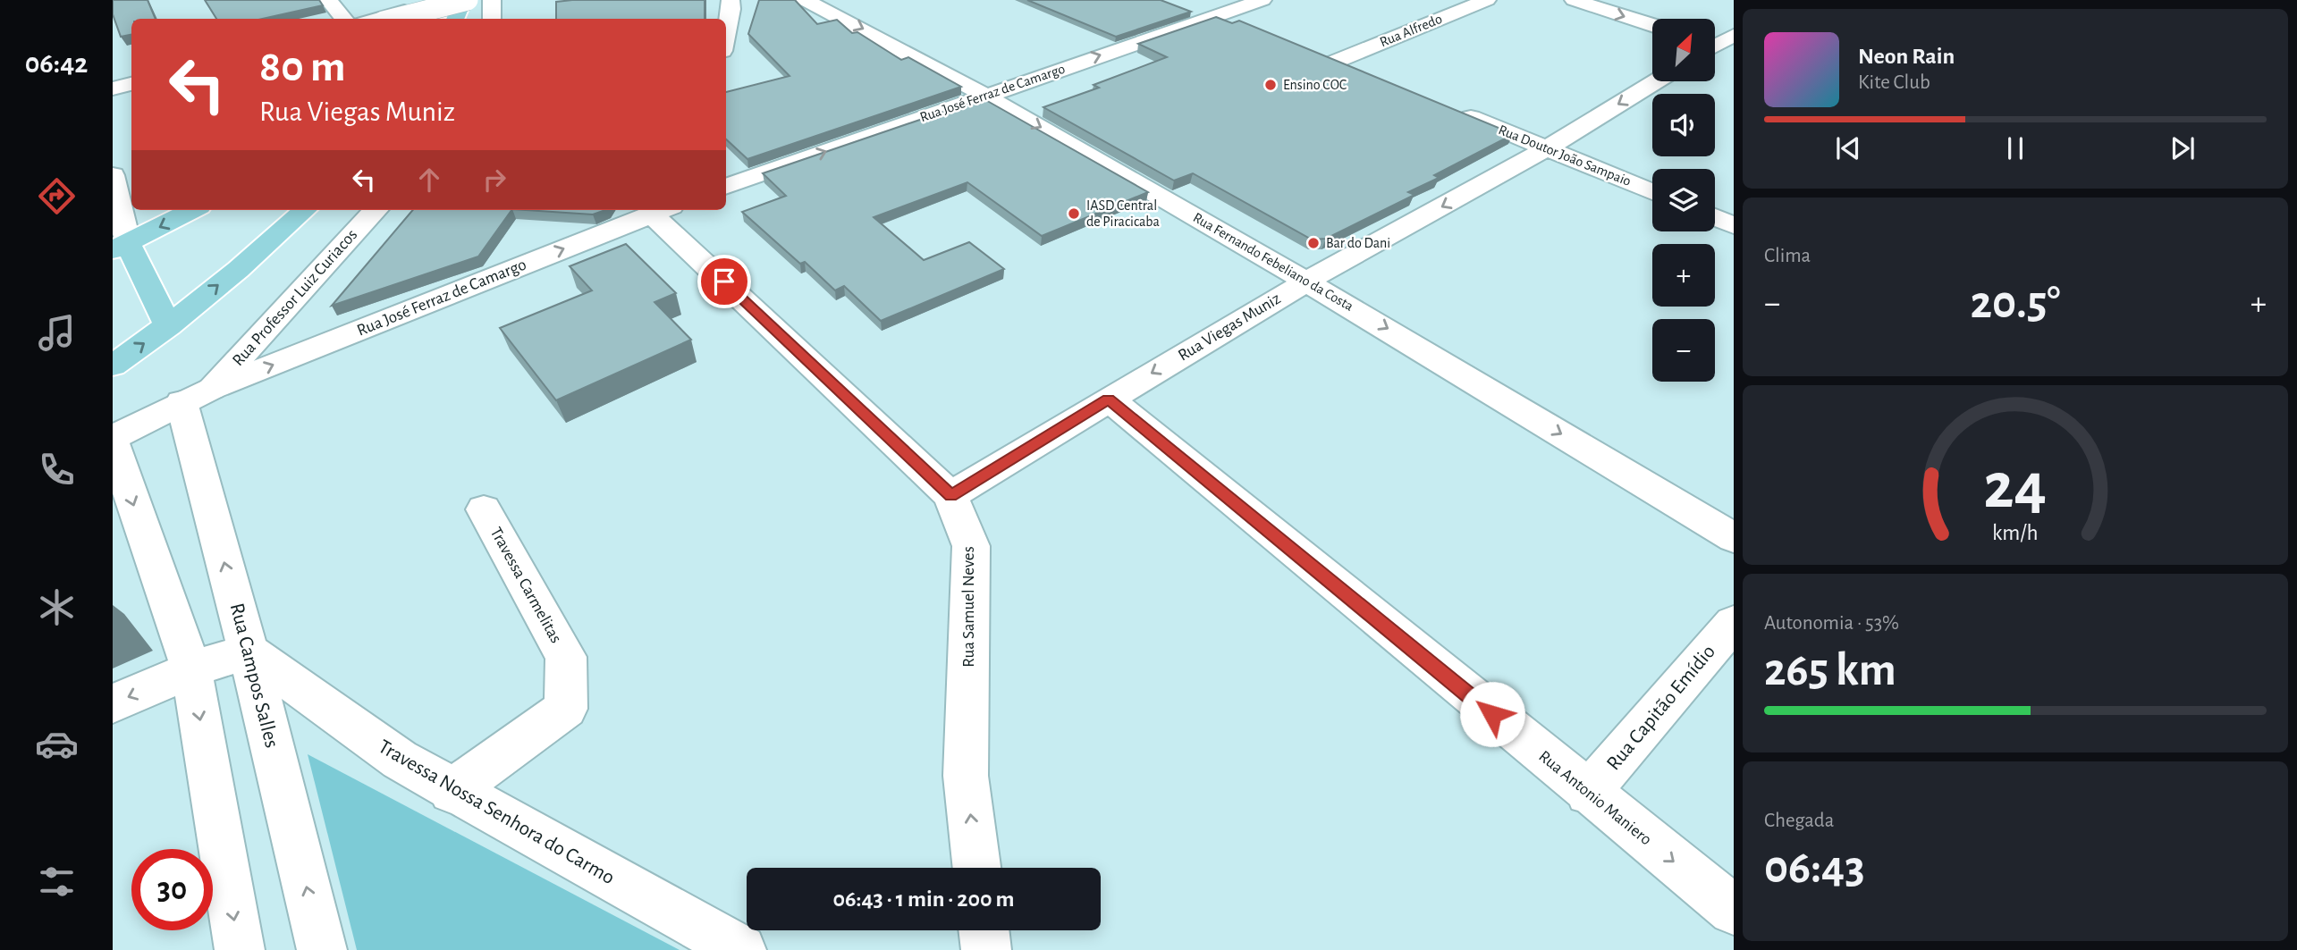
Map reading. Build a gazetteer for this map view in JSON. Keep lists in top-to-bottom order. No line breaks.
{"streets":{"street":["Rua Alfredo","Rua José Ferraz de Camargo","Rua Doutor João Sampaio","Rua Fernando Febeliano da Costa","Rua Professor Luiz Curiacos","Rua Viegas Muniz","Travessa Carmelitas","Rua Samuel Neves","Rua Campos Salles","Rua Capitão Emídio","Rua Antonio Maniero","Travessa Nossa Senhora do Carmo"]},"crossings":[["Rua José Ferraz de Camargo","Rua Fernando Febeliano da Costa"],["Rua José Ferraz de Camargo","Rua Professor Luiz Curiacos"],["Rua José Ferraz de Camargo","Rua Campos Salles"],["Rua Doutor João Sampaio","Rua Viegas Muniz"],["Rua Fernando Febeliano da Costa","Rua Viegas Muniz"],["Rua Professor Luiz Curiacos","Rua Campos Salles"],["Rua Viegas Muniz","Rua Samuel Neves"],["Rua Viegas Muniz","Rua Antonio Maniero"],["Travessa Carmelitas","Travessa Nossa Senhora do Carmo"],["Rua Campos Salles","Travessa Nossa Senhora do Carmo"],["Rua Capitão Emídio","Rua Antonio Maniero"]],"one_way":["Rua José Ferraz de Camargo","Rua Fernando Febeliano da Costa","Rua Viegas Muniz","Rua Samuel Neves"],"places":["Ensino COC","IASD Central de Piracicaba","Bar do Dani"],"north":"top right","page":{"tabs":"06:42","map_buttons":["+","−"],"turn":["80 m","Rua Viegas Muniz"],"song":["Neon Rain","Kite Club"],"tile":["Clima",["Autonomia · 53%","265 km"],["Chegada","06:43"]],"heat":["−","20.5°","+"],"limit":"30","trip":"06:43 · 1 min · 200 m","gauge":["24","km/h"]}}
